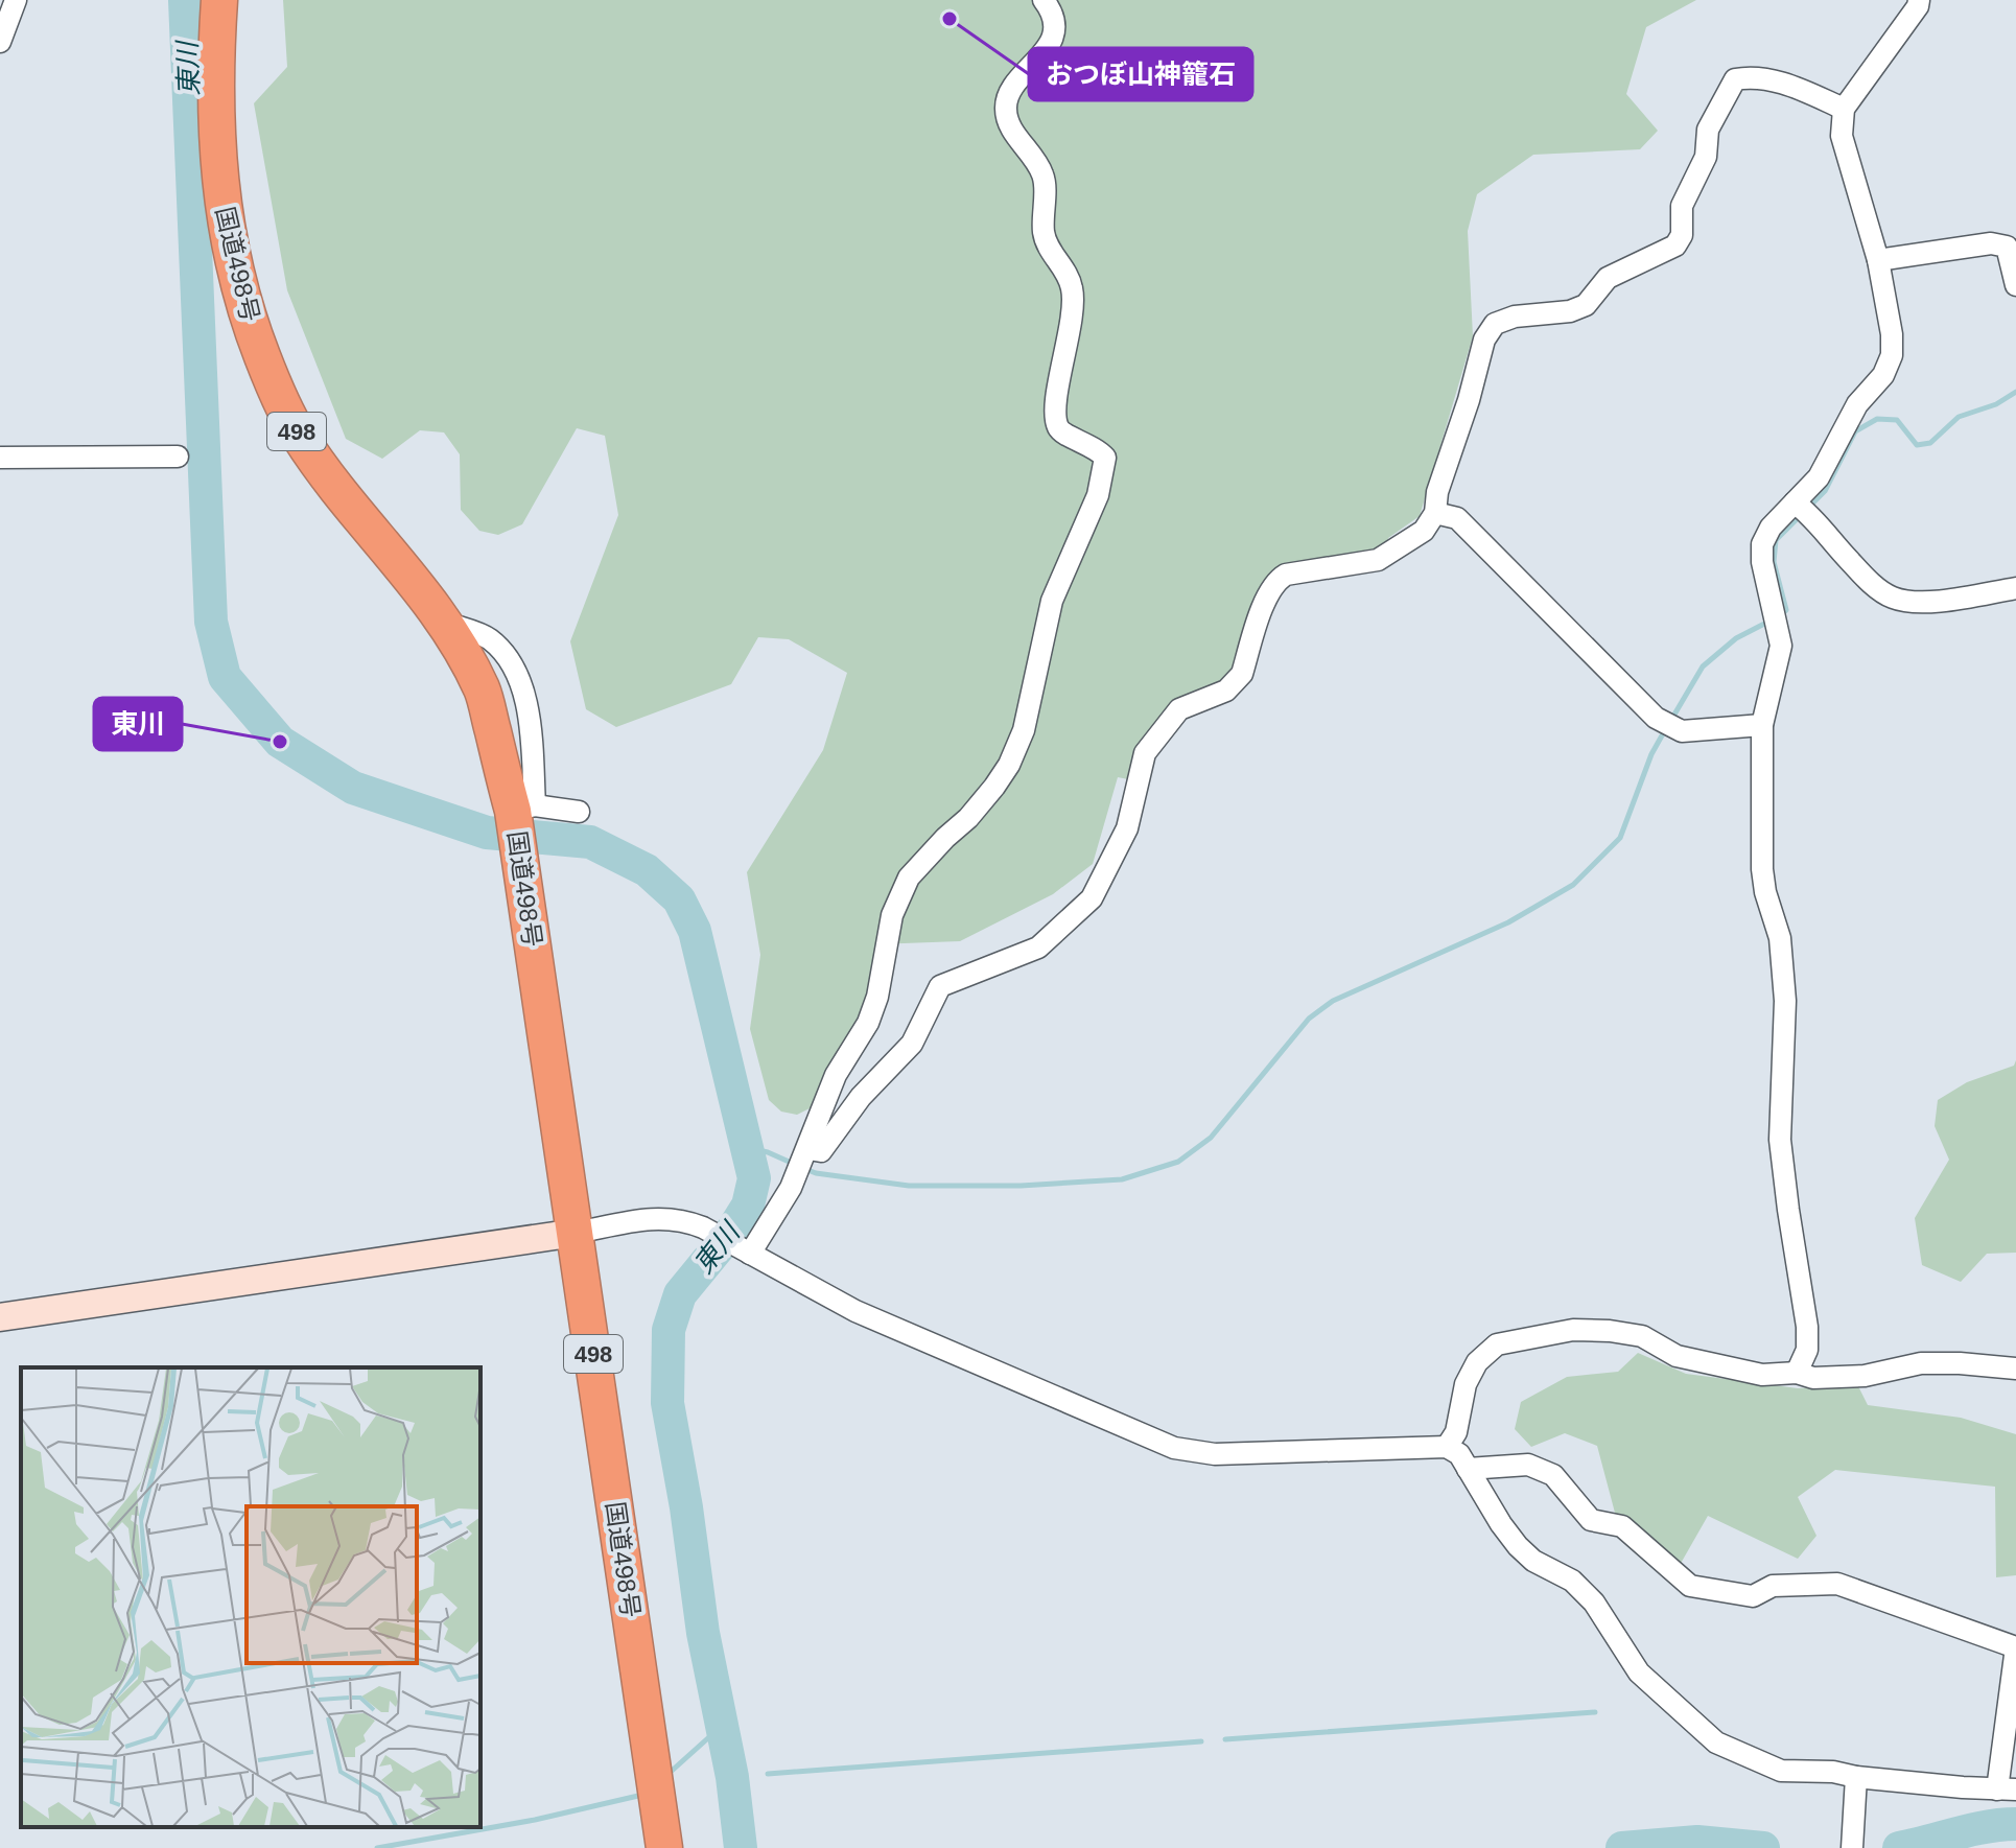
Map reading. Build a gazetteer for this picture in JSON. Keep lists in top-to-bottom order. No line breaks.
{"streets":{"highway":["国道498号","498"]},"water":["東川"],"places":["おつぼ山神籠石","東川"]}
